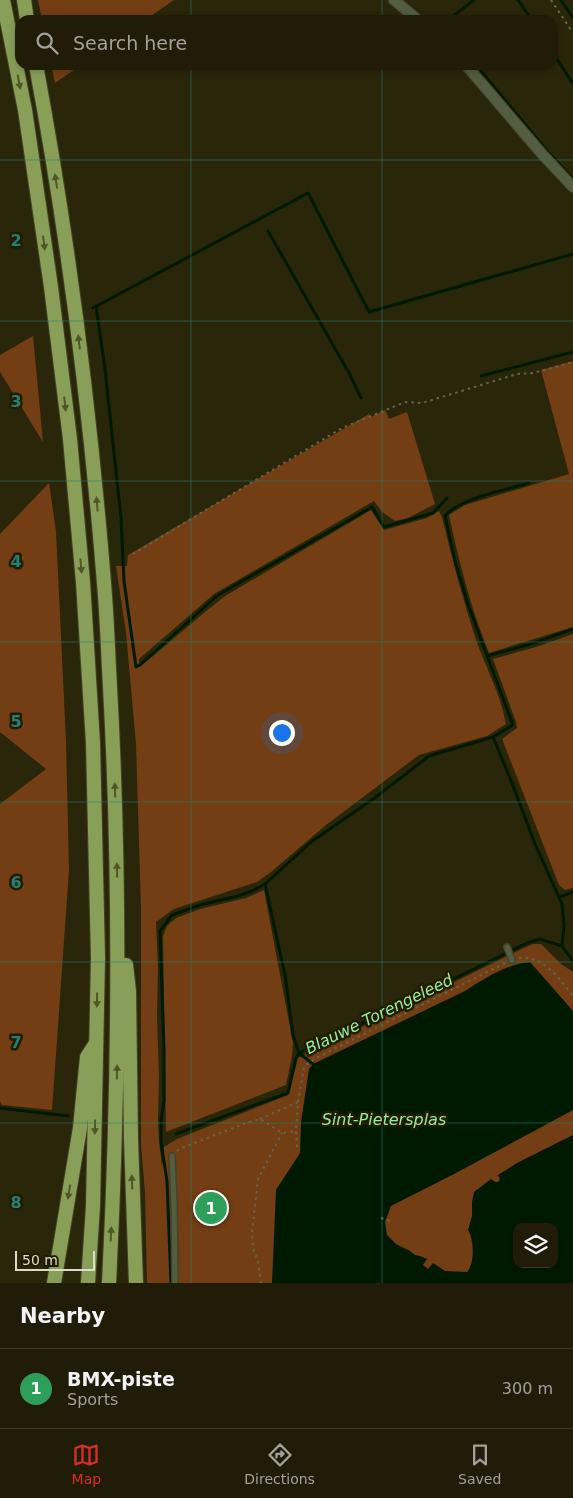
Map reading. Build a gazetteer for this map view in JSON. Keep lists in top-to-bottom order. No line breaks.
{"water":["Blauwe Torengeleed","Sint-Pietersplas"],"scale_bar":"50 m","page":{"search":"Search here","pins":"1","scale":"50 m","heading":"Nearby","list":[{"mark":"1","name":"BMX-piste","note":"Sports","value":"300 m"}],"nav":["Map","Directions","Saved"]},"grid":{"rows":["2","3","4","5","6","7","8"]}}
